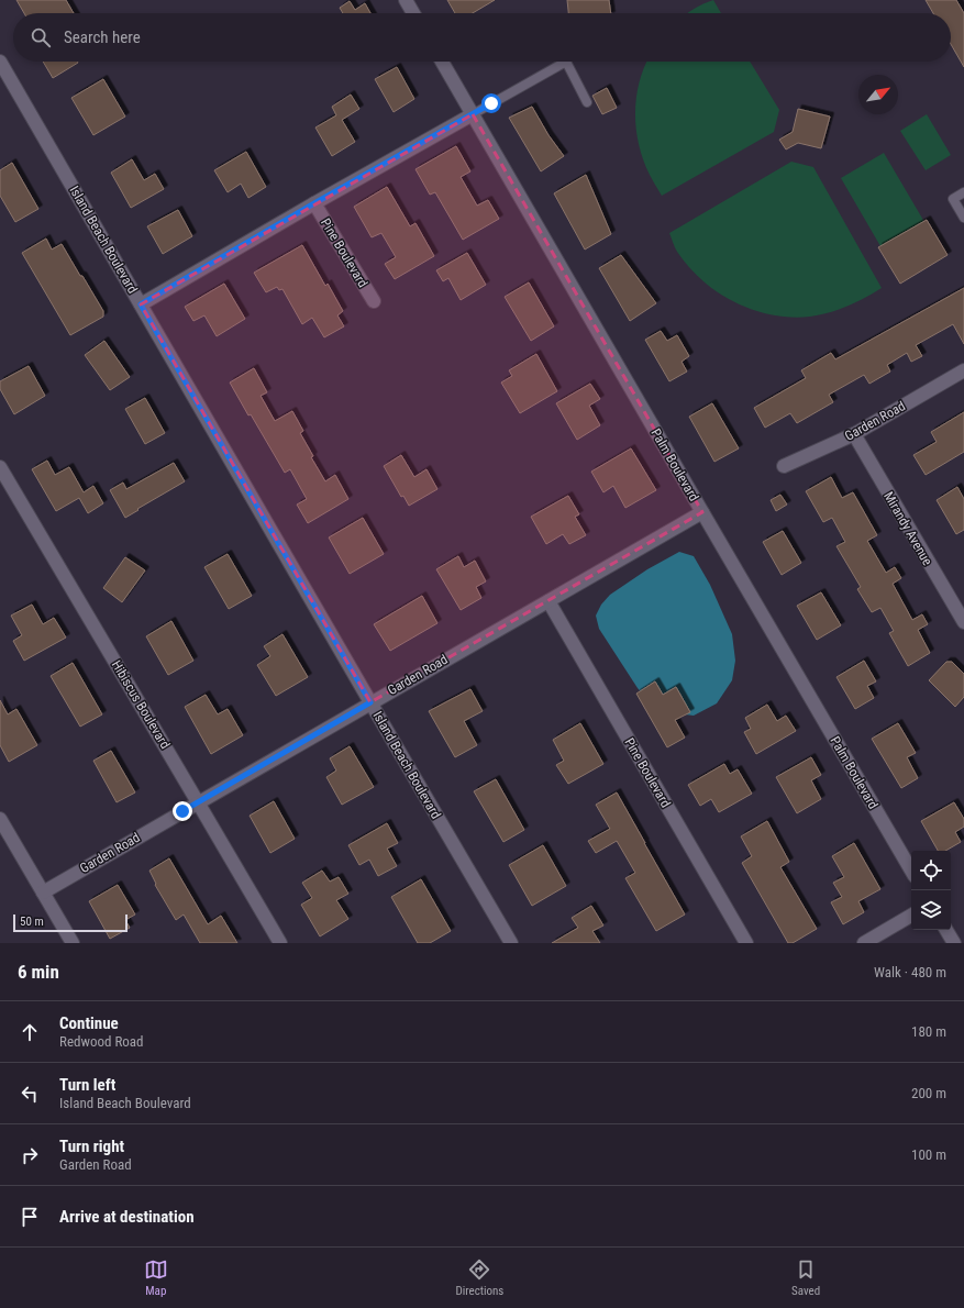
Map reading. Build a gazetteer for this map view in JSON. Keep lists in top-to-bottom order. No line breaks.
{"streets":{"street":["Island Beach Boulevard","Pine Boulevard","Garden Road","Palm Boulevard","Mirandy Avenue","Hibiscus Boulevard"]},"crossings":[["Island Beach Boulevard","Garden Road"],["Pine Boulevard","Garden Road"],["Garden Road","Palm Boulevard"],["Garden Road","Mirandy Avenue"],["Garden Road","Hibiscus Boulevard"]],"scale_bar":"50 m","north":"top right","page":{"search":"Search here","scale":"50 m","heading":["6 min","Walk · 480 m"],"list":[["Continue","Redwood Road","180 m"],["Turn left","Island Beach Boulevard","200 m"],["Turn right","Garden Road","100 m"],"Arrive at destination"],"nav":["Map","Directions","Saved"]}}
